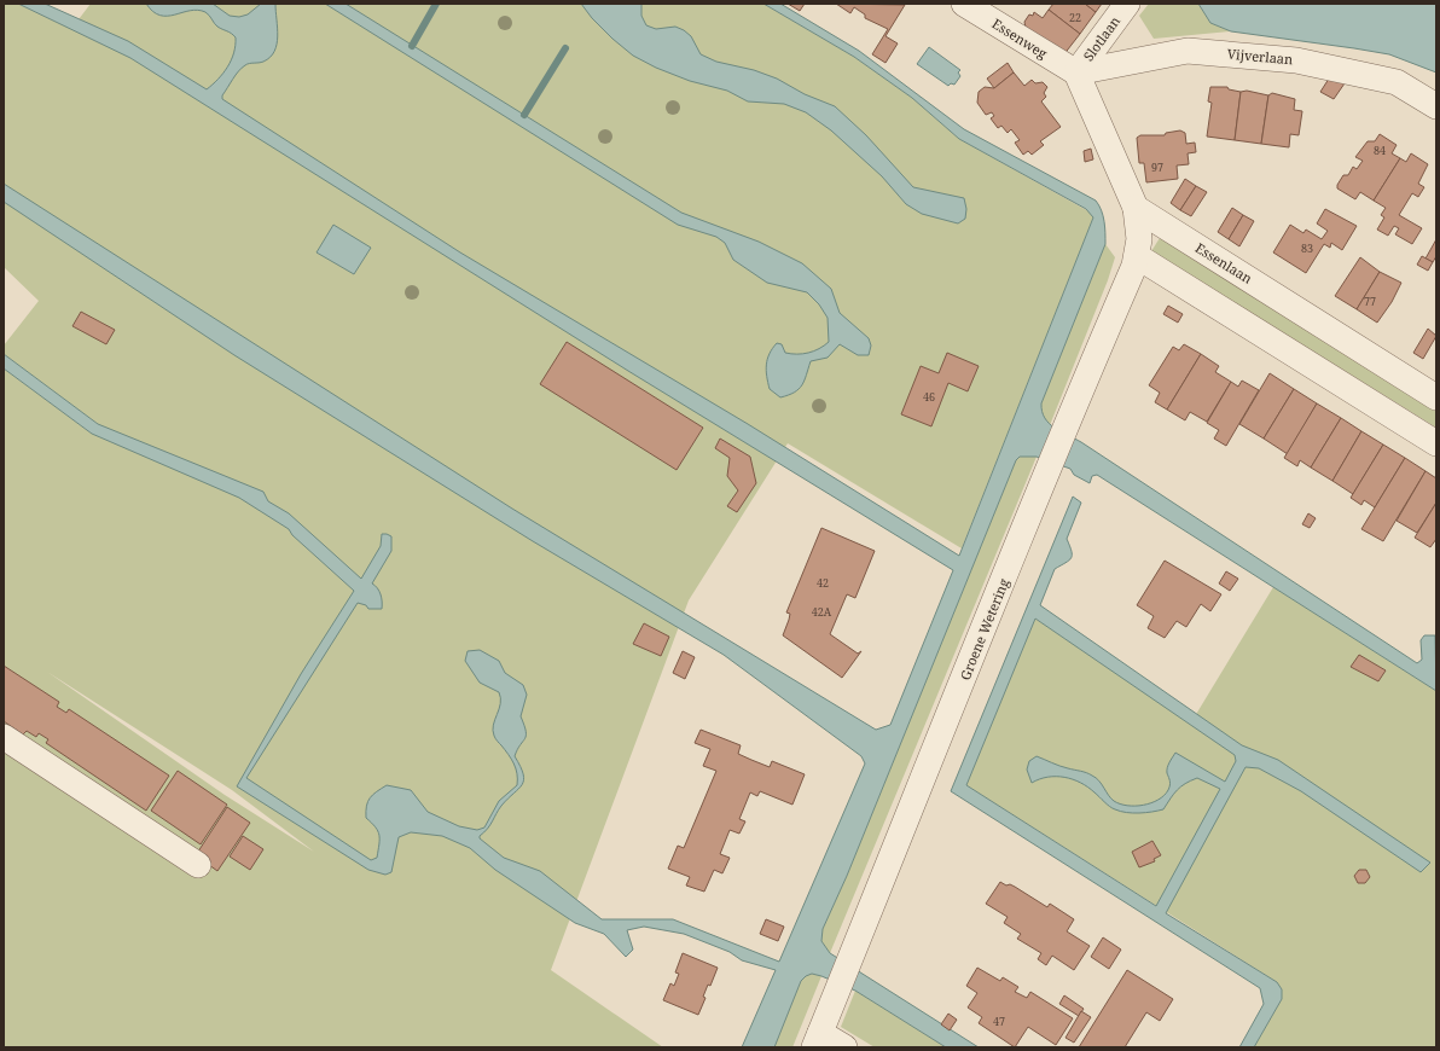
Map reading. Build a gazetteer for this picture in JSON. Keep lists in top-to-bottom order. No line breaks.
{"streets":{"street":["Essenweg","Slotlaan","Vijverlaan","Essenlaan","Groene Wetering"]},"crossings":[["Essenweg","Slotlaan"],["Essenweg","Vijverlaan"],["Slotlaan","Vijverlaan"],["Essenlaan","Groene Wetering"]],"house_numbers":["22","84","97","83","77","46","42","42A","47"]}
